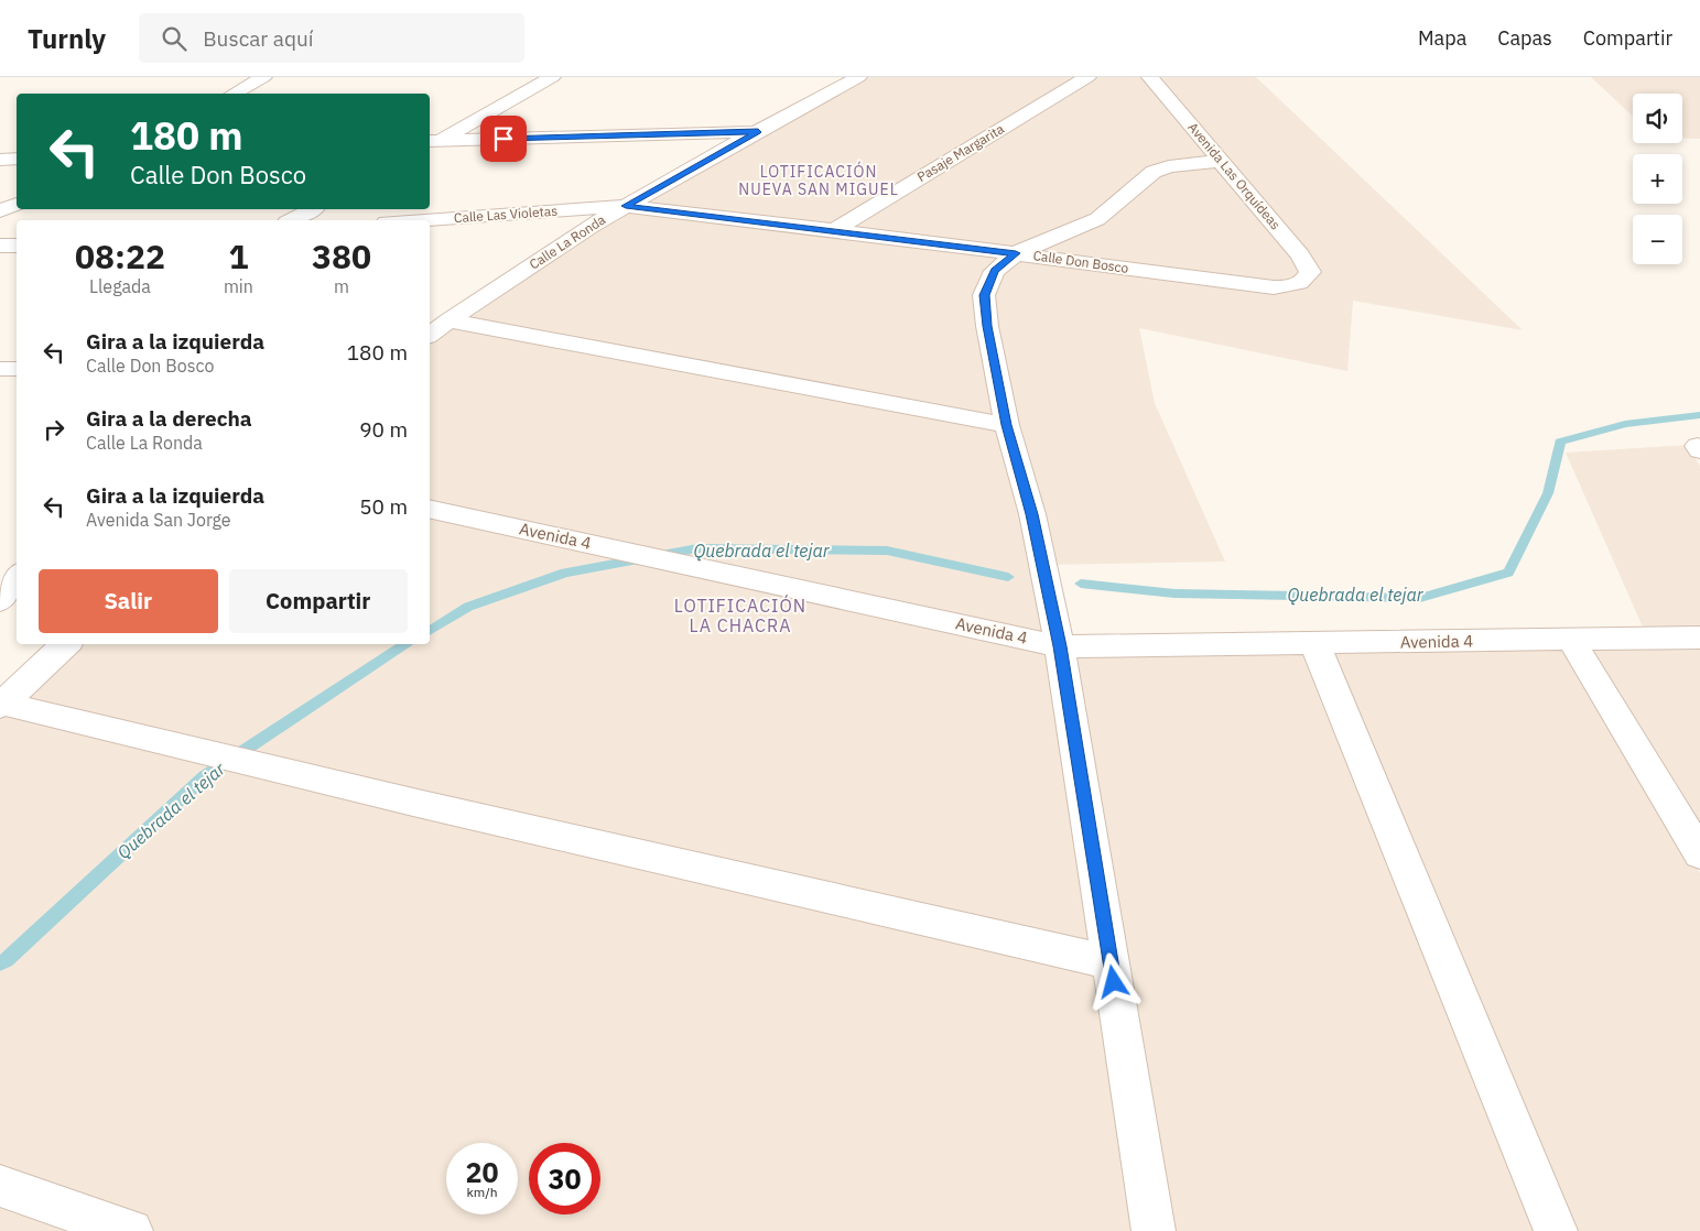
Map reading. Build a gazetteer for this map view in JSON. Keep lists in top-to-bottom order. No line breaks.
{"streets":{"street":["Pasaje Margarita","Avenida Las Orquídeas","Calle Las Violetas","Calle La Ronda","Calle Don Bosco","Avenida 4"]},"crossings":[["Pasaje Margarita","Calle Don Bosco"],["Avenida Las Orquídeas","Calle Don Bosco"],["Calle Las Violetas","Calle La Ronda"],["Calle Las Violetas","Calle Don Bosco"],["Calle La Ronda","Calle Don Bosco"]],"districts":["LOTIFICACIÓN NUEVA SAN MIGUEL","LOTIFICACIÓN LA CHACRA"],"water":["Quebrada el tejar"],"page":{"header":"Turnly","search":"Buscar aquí","nav":["Mapa","Capas","Compartir"],"map_buttons":["+","−"],"turn":["180 m","Calle Don Bosco"],"eta":["08:22","Llegada","1","min","380","m"],"list":[{"name":"Gira a la izquierda","note":"Calle Don Bosco","value":"180 m"},{"name":"Gira a la derecha","note":"Calle La Ronda","value":"90 m"},{"name":"Gira a la izquierda","note":"Avenida San Jorge","value":"50 m"}],"buttons":["Salir","Compartir"],"speed":"20 km/h","limit":"30"}}
